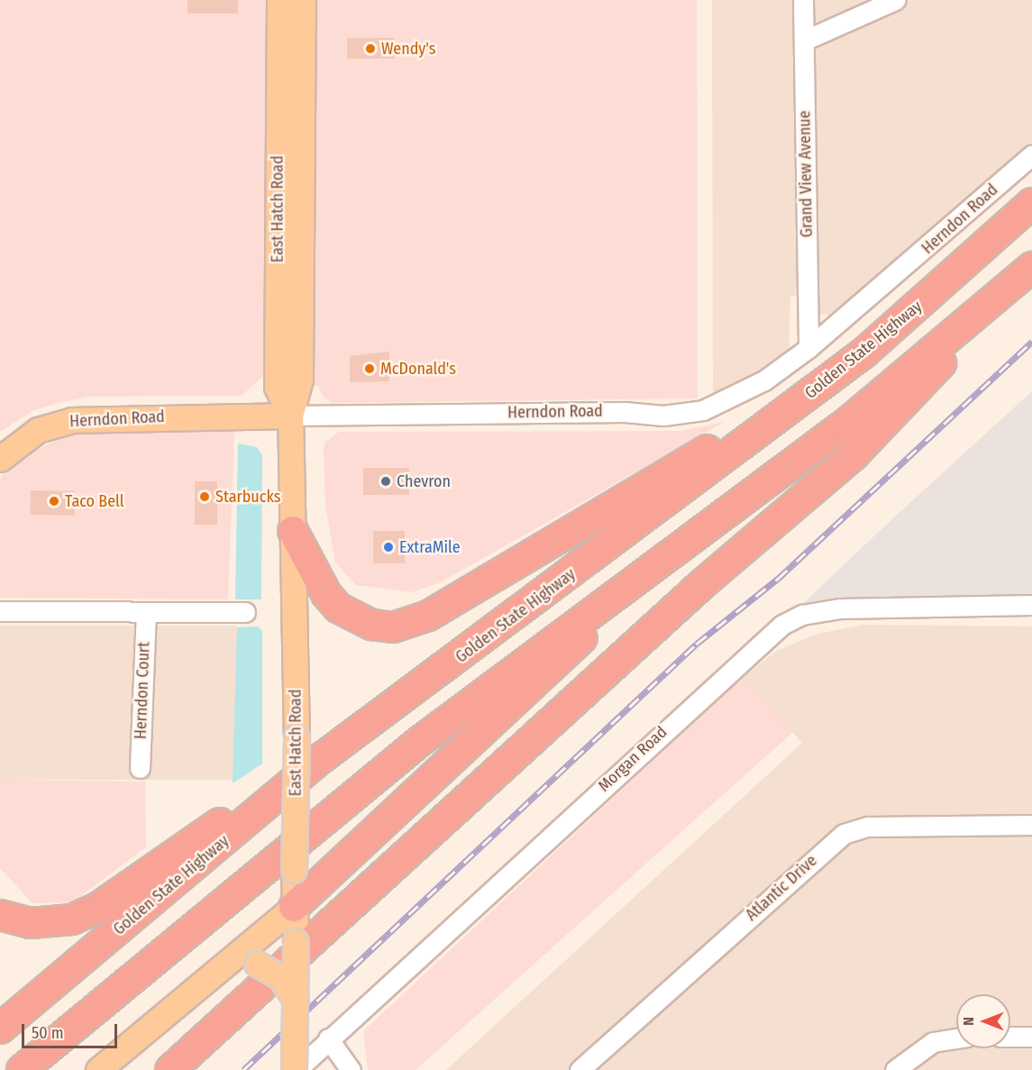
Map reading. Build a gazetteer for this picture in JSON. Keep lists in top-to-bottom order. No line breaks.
{"streets":{"highway":["Golden State Highway"],"main road":["East Hatch Road","Herndon Road"],"street":["Grand View Avenue","Herndon Court","Morgan Road","Atlantic Drive"]},"crossings":[["Grand View Avenue","Herndon Road"],["East Hatch Road","Herndon Road"],["East Hatch Road","Morgan Road"]],"places":["Wendy's","McDonald's","Chevron","Starbucks","Taco Bell","ExtraMile"],"scale_bar":"50 m","north":"left"}
